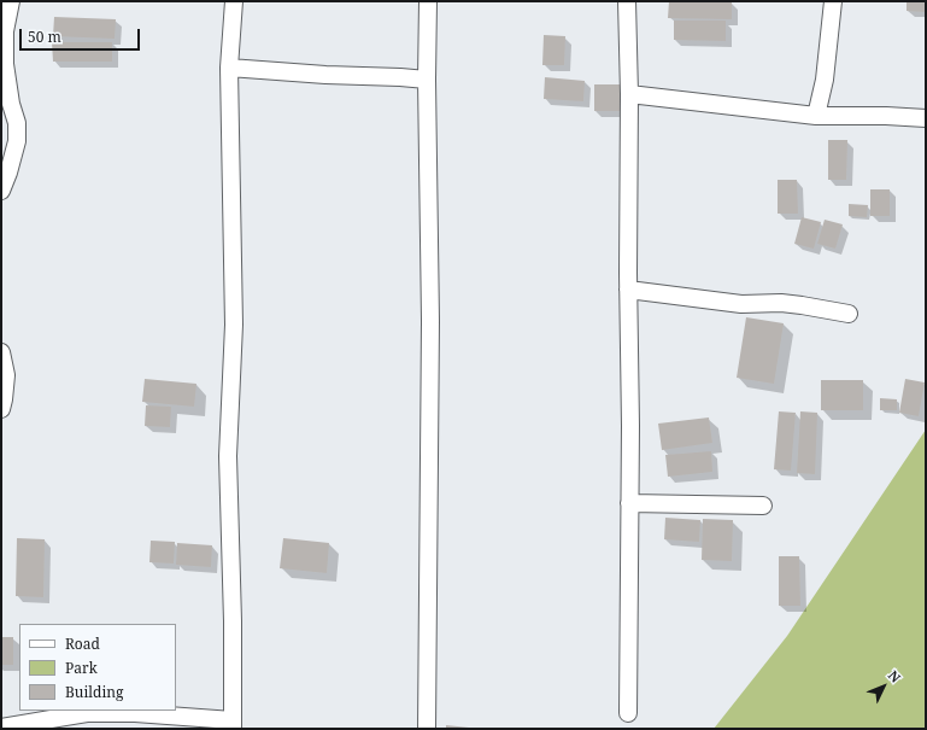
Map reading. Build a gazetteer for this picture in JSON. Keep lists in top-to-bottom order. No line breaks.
{"legend":["Road","Park","Building"],"scale_bar":"50 m","north":"top right"}
